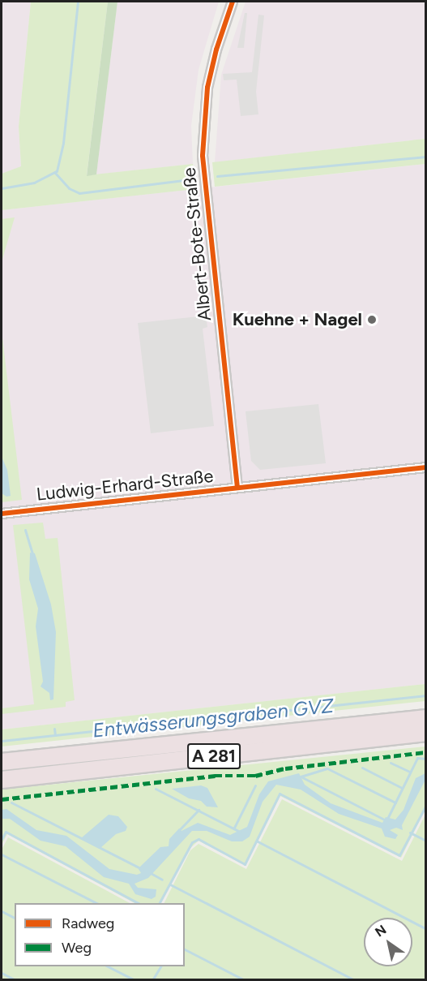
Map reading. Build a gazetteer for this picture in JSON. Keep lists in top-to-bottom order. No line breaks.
{"streets":{"highway":["A 281"],"street":["Albert-Bote-Straße","Ludwig-Erhard-Straße"]},"crossings":[["Albert-Bote-Straße","Ludwig-Erhard-Straße"]],"water":["Entwässerungsgraben GVZ"],"places":["Kuehne + Nagel"],"legend":["Radweg","Weg"],"north":"top left"}
